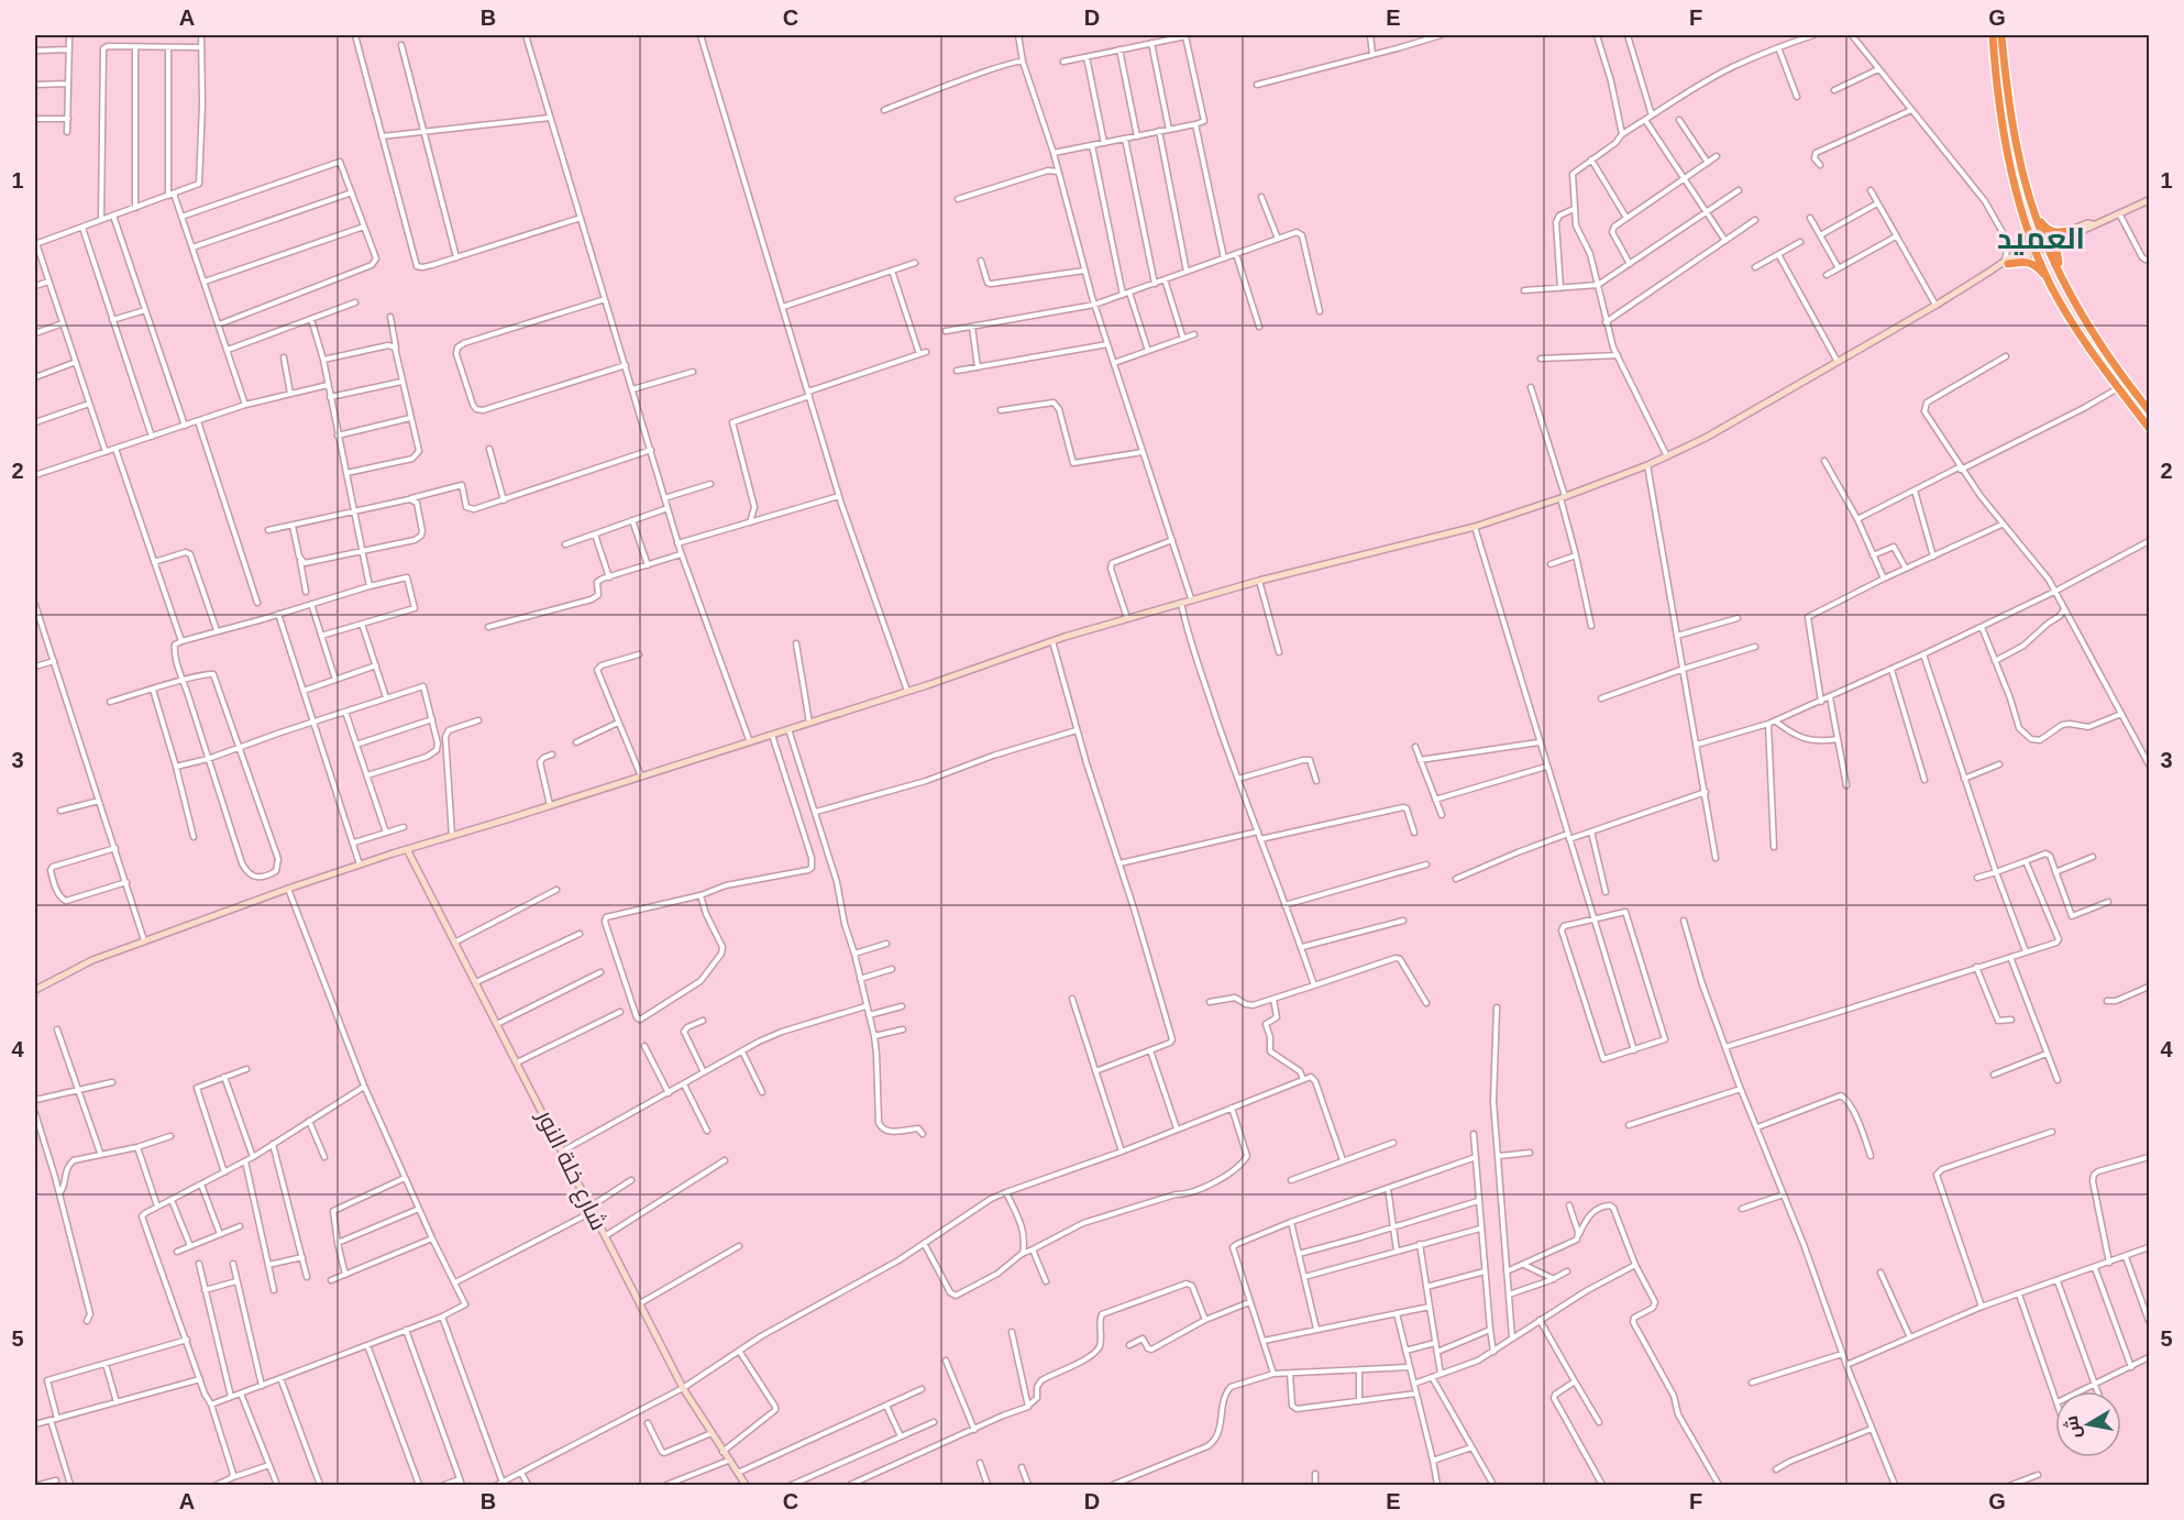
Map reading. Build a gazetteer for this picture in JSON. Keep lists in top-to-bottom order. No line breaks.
{"streets":{"main road":["شارع خلة النور"]},"districts":["العميد"],"north":"left","grid":{"columns":["A","B","C","D","E","F","G"],"rows":["1","2","3","4","5"]}}
